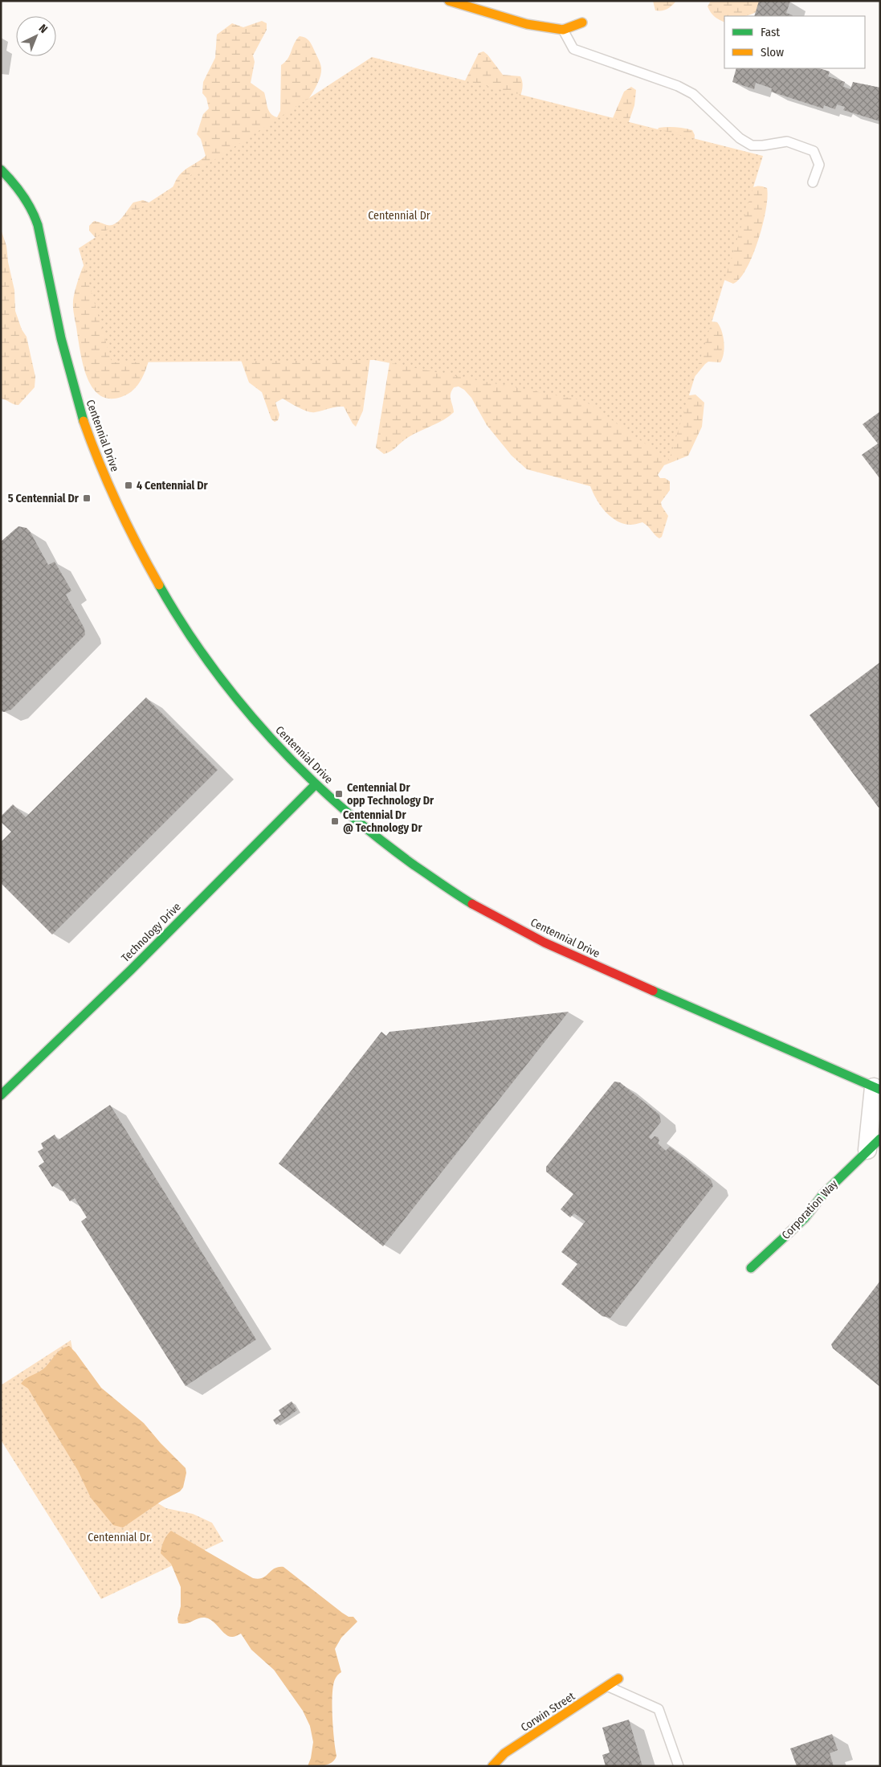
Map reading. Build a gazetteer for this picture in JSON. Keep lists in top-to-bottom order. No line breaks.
{"streets":{"street":["Centennial Drive","Technology Drive","Corporation Way","Corwin Street"]},"crossings":[["Centennial Drive","Technology Drive"],["Centennial Drive","Corporation Way"]],"parks":["Centennial Dr","Centennial Dr."],"places":{"transit":["4 Centennial Dr","5 Centennial Dr","Centennial Dr opp Technology Dr","Centennial Dr @ Technology Dr"]},"legend":["Fast","Slow"],"north":"top right"}
